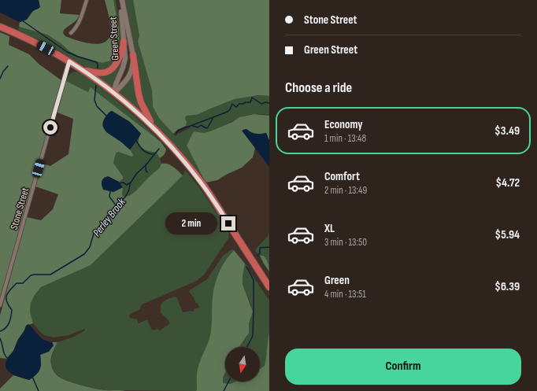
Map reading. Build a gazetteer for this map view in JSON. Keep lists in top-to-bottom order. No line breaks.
{"streets":{"street":["Green Street","Stone Street"]},"water":["Perley Brook"],"north":"bottom","page":{"banner":["Stone Street","Green Street"],"heading":"Choose a ride","list":[{"name":"Economy","note":"1 min · 13:48","value":"$3.49"},{"name":"Comfort","note":"2 min · 13:49","value":"$4.72"},{"name":"XL","note":"3 min · 13:50","value":"$5.94"},{"name":"Green","note":"4 min · 13:51","value":"$6.39"}],"bubble":"2 min","buttons":"Confirm"}}
